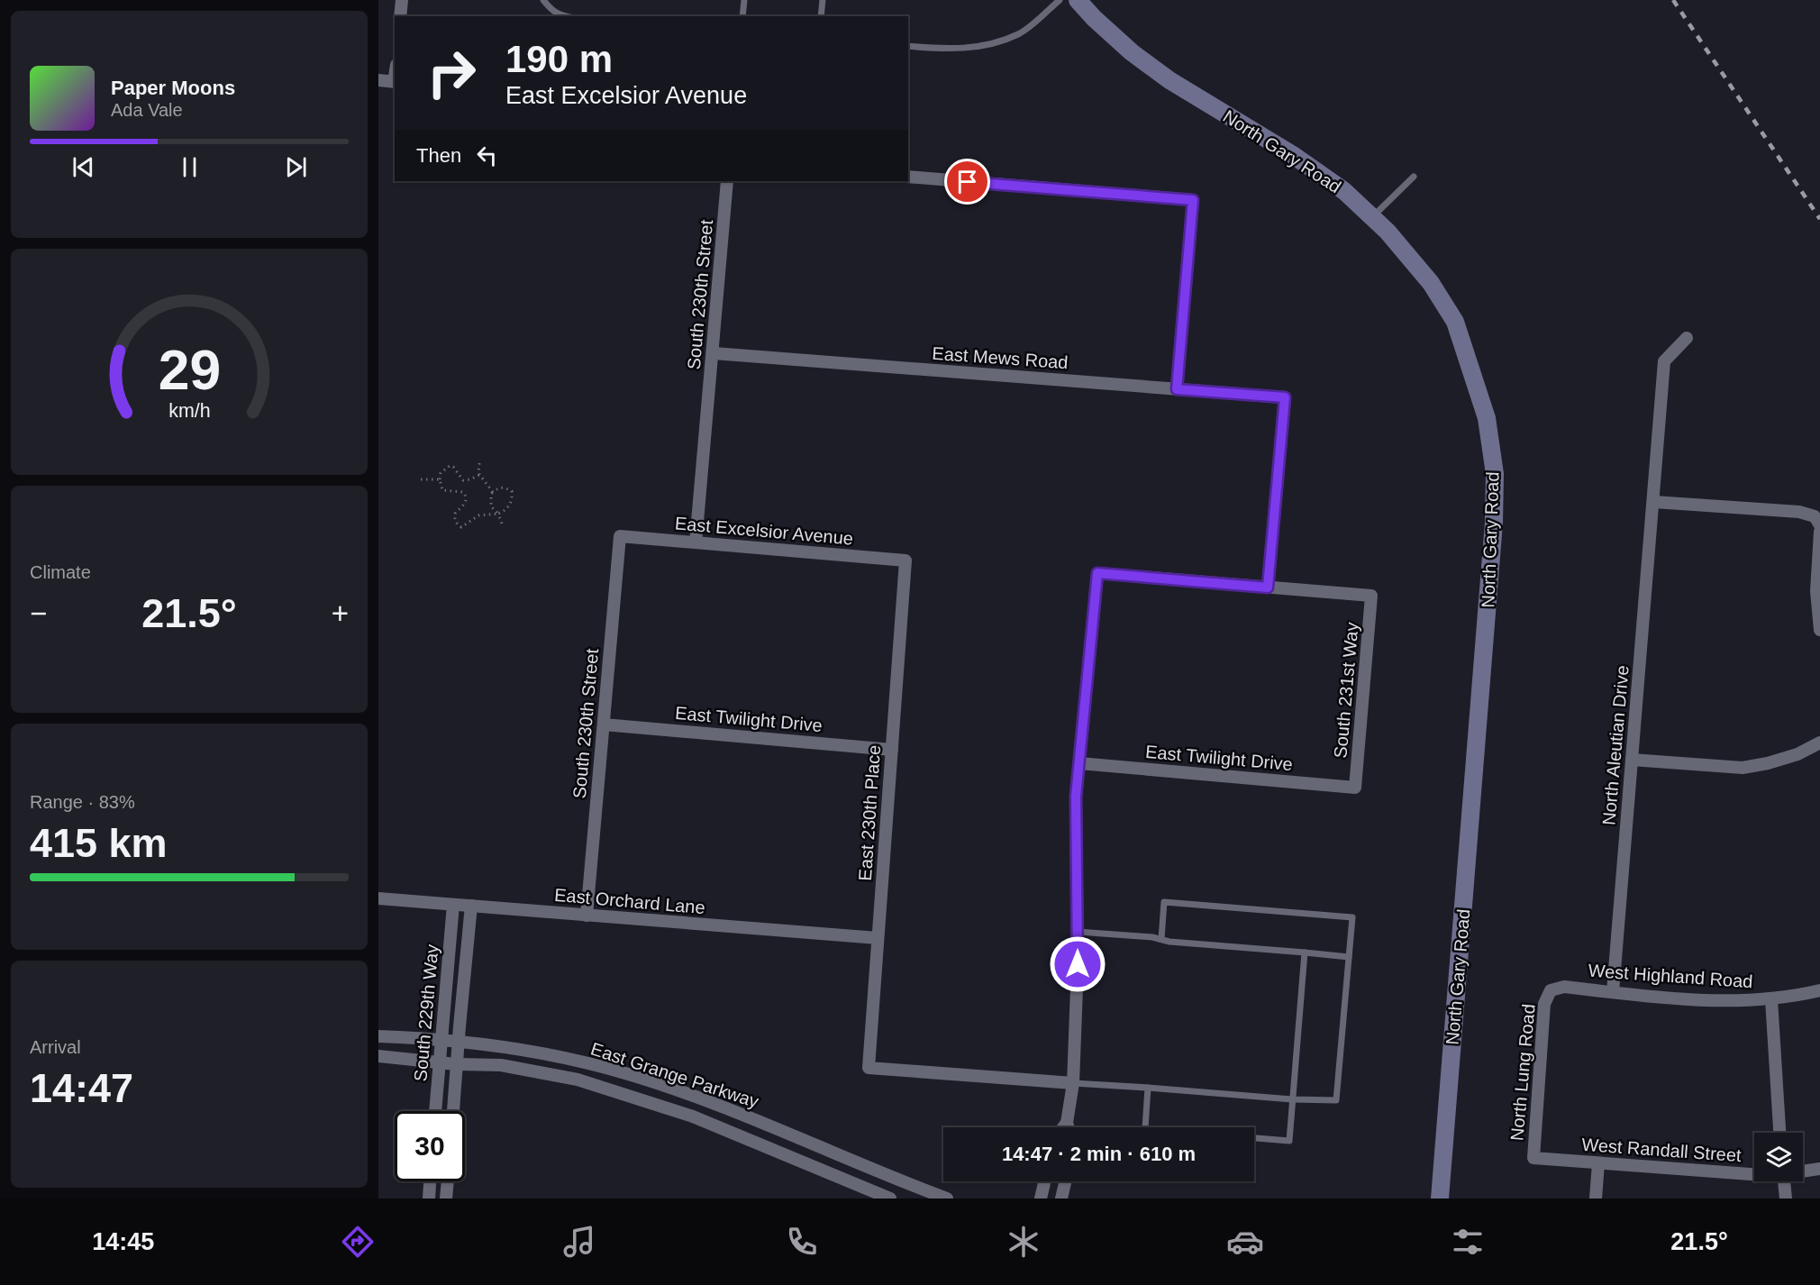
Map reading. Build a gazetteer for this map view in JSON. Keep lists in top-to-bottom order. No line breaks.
{"streets":{"main road":["North Gary Road"],"street":["South 230th Street","East Mews Road","East Excelsior Avenue","South 231st Way","East Twilight Drive","North Aleutian Drive","East 230th Place","East Orchard Lane","West Highland Road","South 229th Way","North Lung Road","East Grange Parkway","West Randall Street"]},"crossings":[["South 230th Street","East Mews Road"],["South 230th Street","East Excelsior Avenue"],["South 230th Street","East Twilight Drive"],["South 230th Street","East Orchard Lane"],["East Mews Road","South 231st Way"],["East Excelsior Avenue","East 230th Place"],["South 231st Way","East Twilight Drive"],["East Twilight Drive","East 230th Place"],["North Aleutian Drive","West Highland Road"],["East 230th Place","East Orchard Lane"],["East Orchard Lane","South 229th Way"],["West Highland Road","North Lung Road"],["South 229th Way","East Grange Parkway"],["North Lung Road","West Randall Street"]],"page":{"turn":["190 m","East Excelsior Avenue"],"song":["Paper Moons","Ada Vale"],"then":"Then","tile":["Climate",["Range · 83%","415 km"],["Arrival","14:47"]],"heat":["−","21.5°","+"],"limit":"30","trip":"14:47 · 2 min · 610 m","tabs":["14:45","21.5°"],"gauge":["29","km/h"]}}
